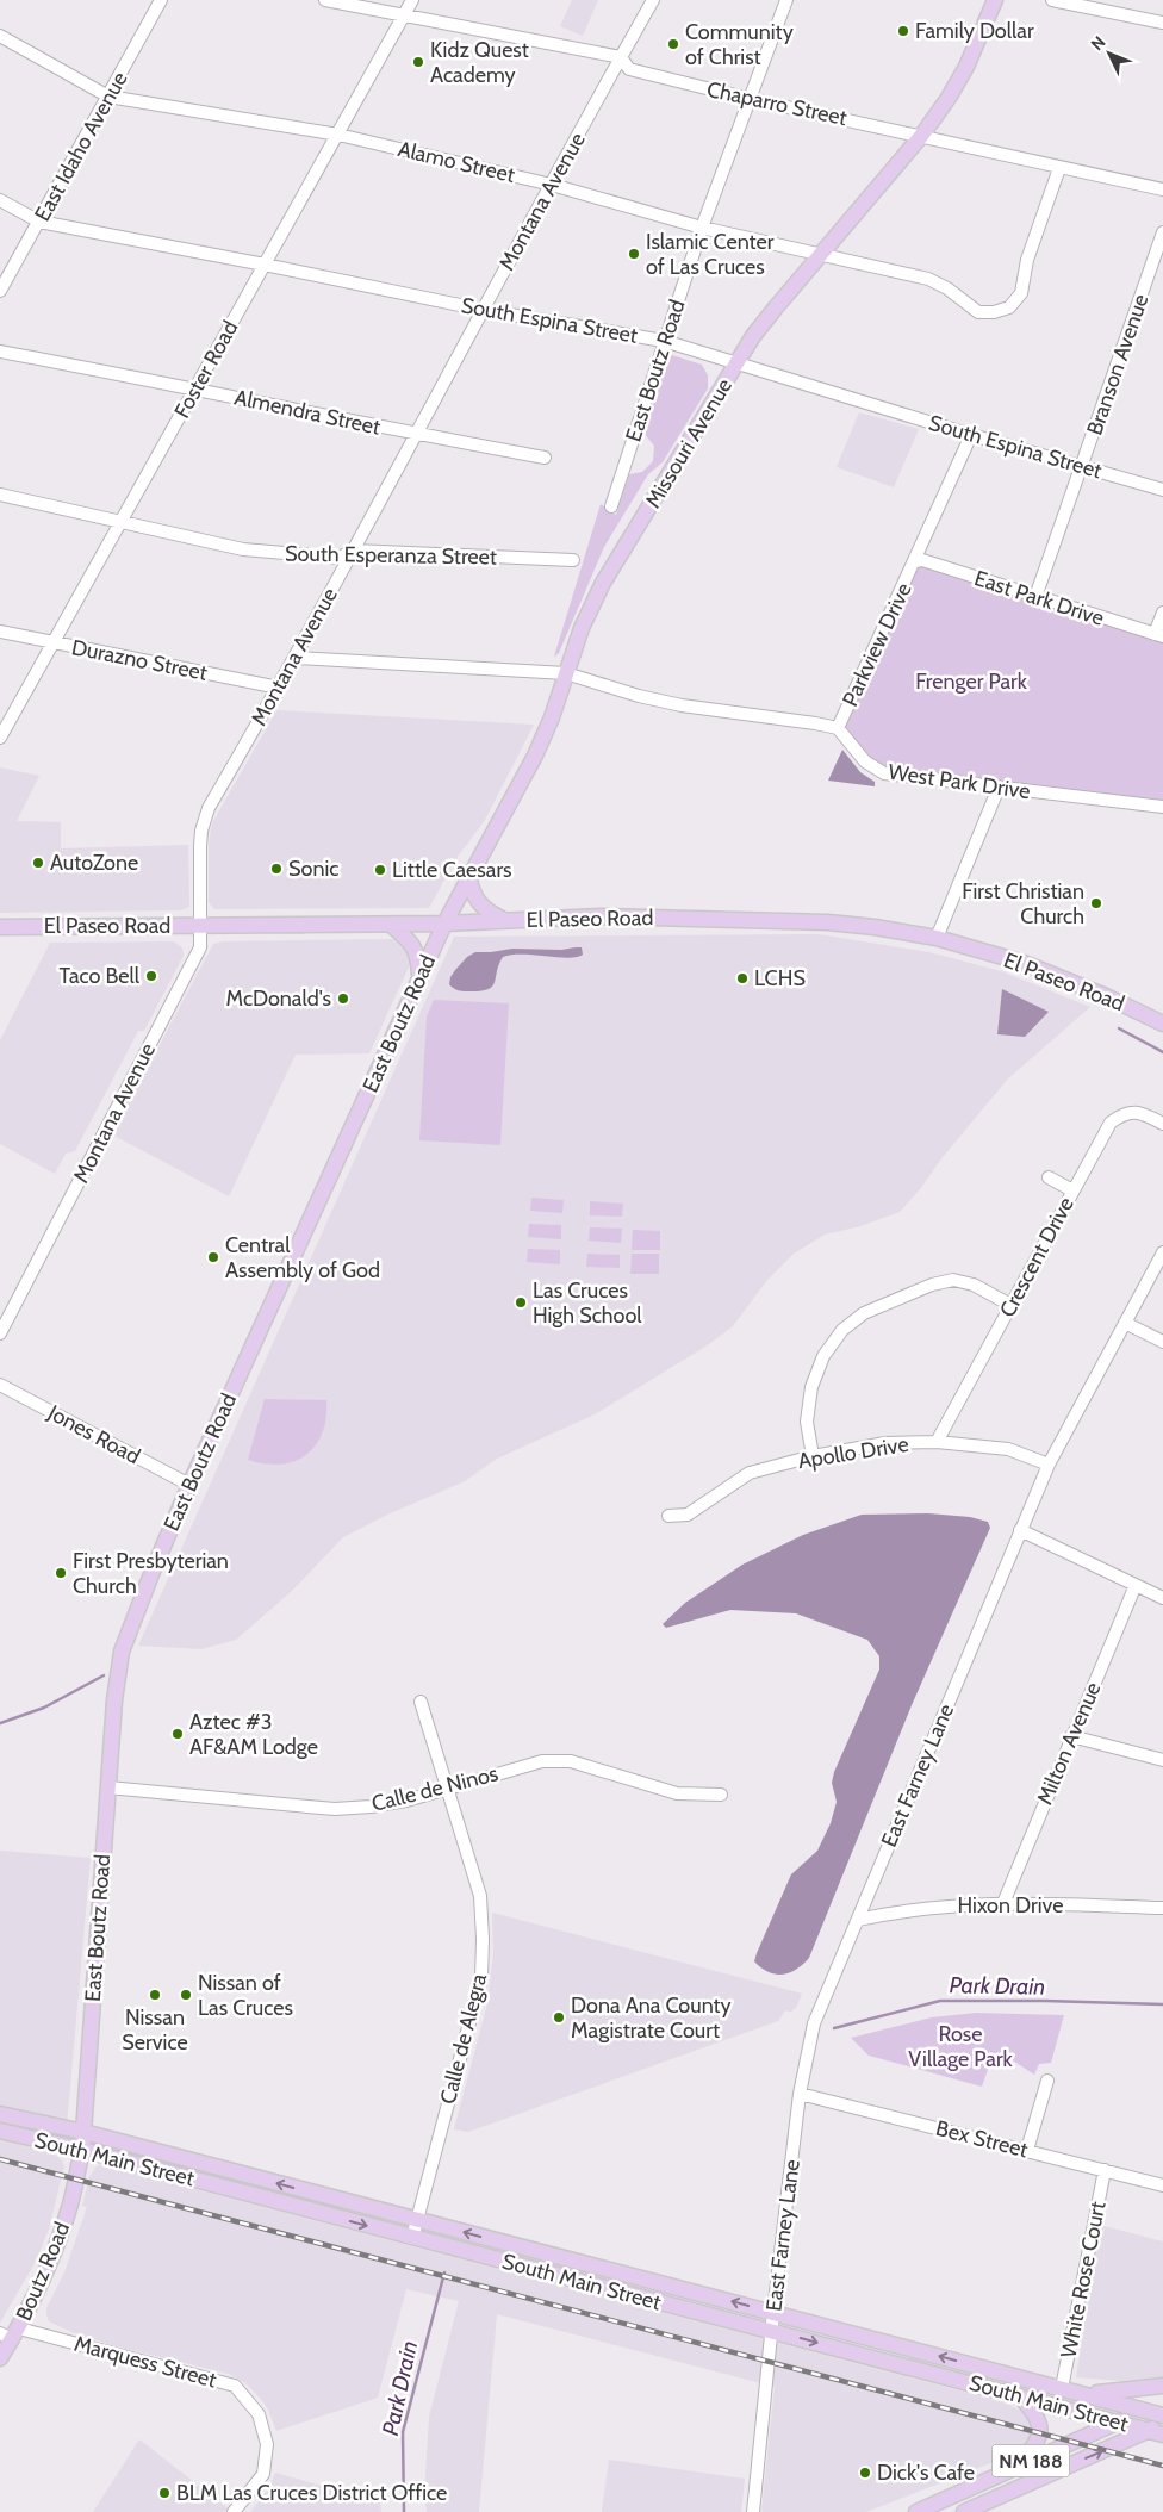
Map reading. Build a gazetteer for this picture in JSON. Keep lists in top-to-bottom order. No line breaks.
{"streets":{"main road":["East Boutz Road","Missouri Avenue","El Paseo Road","South Main Street","Boutz Road","NM 188"],"street":["Chaparro Street","East Idaho Avenue","Alamo Street","Montana Avenue","South Espina Street","Branson Avenue","Foster Road","Almendra Street","South Esperanza Street","East Park Drive","Parkview Drive","Durazno Street","West Park Drive","Crescent Drive","Jones Road","Apollo Drive","Milton Avenue","East Farney Lane","Calle de Ninos","Hixon Drive","Calle de Alegra","Bex Street","White Rose Court","Marquess Street"]},"crossings":[["Chaparro Street","Alamo Street"],["Chaparro Street","Montana Avenue"],["Chaparro Street","Foster Road"],["Chaparro Street","East Boutz Road"],["Chaparro Street","Missouri Avenue"],["East Idaho Avenue","Alamo Street"],["East Idaho Avenue","South Espina Street"],["Alamo Street","Montana Avenue"],["Alamo Street","Foster Road"],["Alamo Street","East Boutz Road"],["Alamo Street","Missouri Avenue"],["Montana Avenue","South Espina Street"],["Montana Avenue","Almendra Street"],["Montana Avenue","South Esperanza Street"],["Montana Avenue","Durazno Street"],["Montana Avenue","El Paseo Road"],["South Espina Street","Branson Avenue"],["South Espina Street","Foster Road"],["South Espina Street","East Boutz Road"],["South Espina Street","Missouri Avenue"],["South Espina Street","Parkview Drive"],["Branson Avenue","East Park Drive"],["Foster Road","Almendra Street"],["Foster Road","South Esperanza Street"],["Foster Road","Durazno Street"],["East Boutz Road","Missouri Avenue"],["East Boutz Road","El Paseo Road"],["East Boutz Road","Jones Road"],["East Boutz Road","Calle de Ninos"],["East Boutz Road","South Main Street"],["East Boutz Road","Boutz Road"],["Missouri Avenue","El Paseo Road"],["East Park Drive","Parkview Drive"],["Parkview Drive","West Park Drive"],["Crescent Drive","Apollo Drive"],["Apollo Drive","East Farney Lane"],["Milton Avenue","Hixon Drive"],["East Farney Lane","Hixon Drive"],["East Farney Lane","Bex Street"],["East Farney Lane","South Main Street"],["Calle de Ninos","Calle de Alegra"],["Calle de Alegra","South Main Street"],["Bex Street","White Rose Court"],["South Main Street","White Rose Court"],["South Main Street","NM 188"],["Boutz Road","Marquess Street"]],"water":["Park Drain"],"parks":["Frenger Park","Rose Village Park"],"places":["Family Dollar","Community of Christ","Kidz Quest Academy","Islamic Center of Las Cruces","AutoZone","Sonic","Little Caesars","First Christian Church","Taco Bell","LCHS","McDonald's","Central Assembly of God","Las Cruces High School","First Presbyterian Church","Aztec #3 AF&AM Lodge","Nissan Service","Nissan of Las Cruces","Dona Ana County Magistrate Court","Dick's Cafe","BLM Las Cruces District Office"],"north":"top left"}
